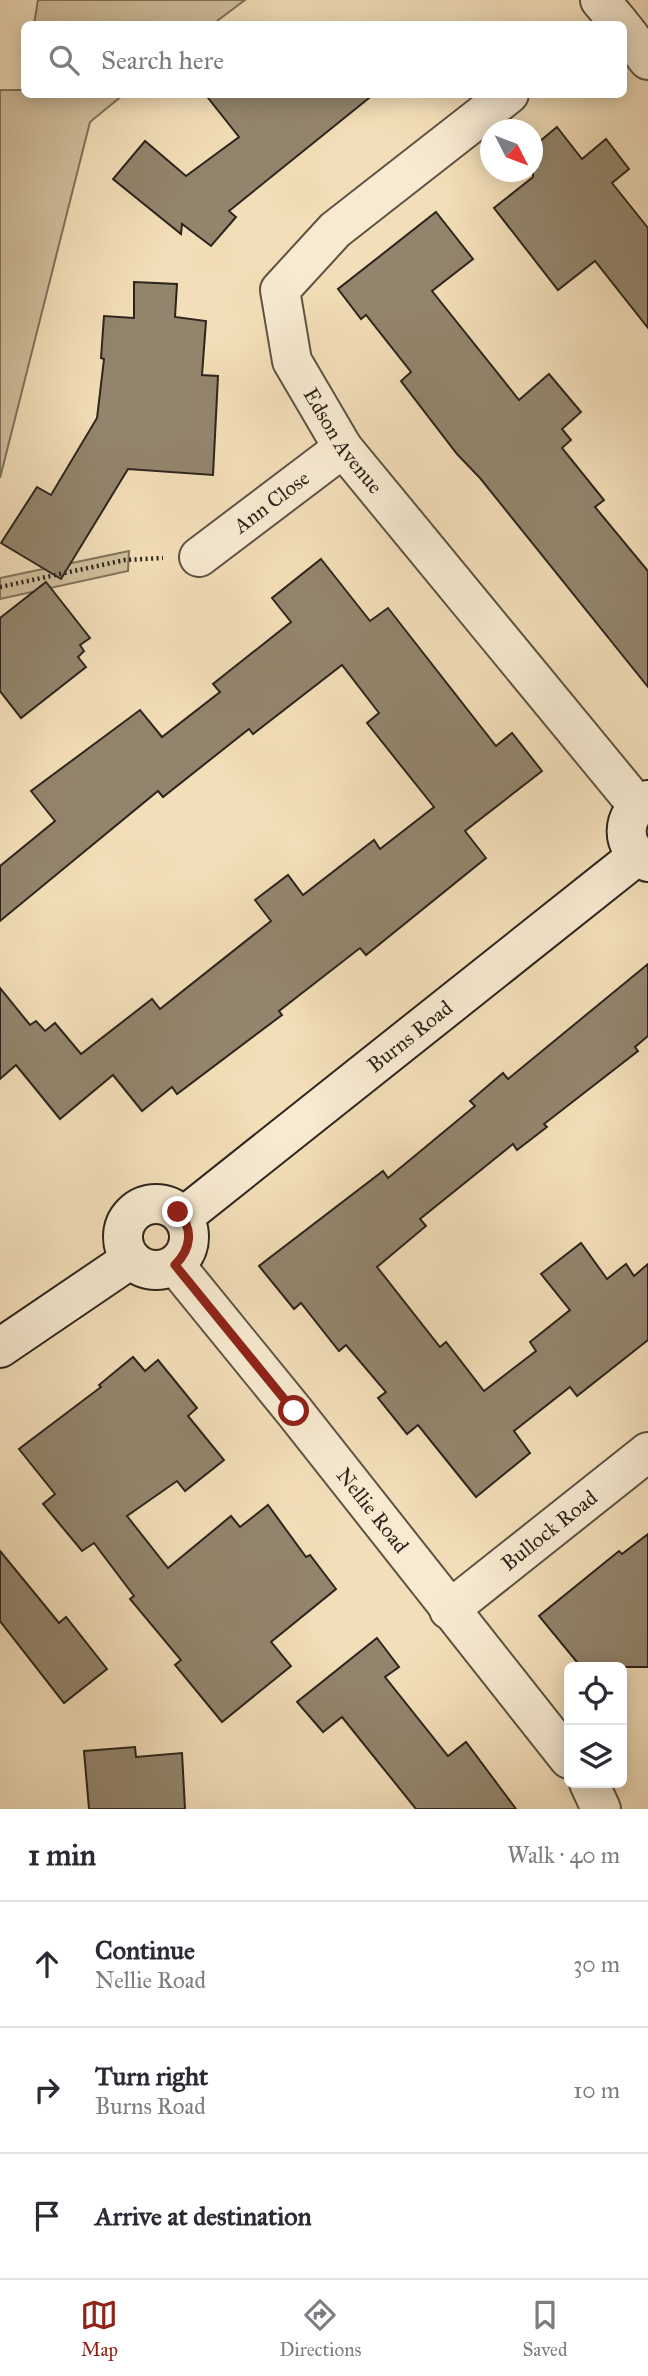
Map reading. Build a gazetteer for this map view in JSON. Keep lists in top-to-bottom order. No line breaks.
{"streets":{"street":["Edson Avenue","Ann Close","Burns Road","Nellie Road","Bullock Road"]},"crossings":[["Edson Avenue","Ann Close"],["Edson Avenue","Burns Road"],["Burns Road","Nellie Road"],["Nellie Road","Bullock Road"]],"north":"bottom right","page":{"search":"Search here","heading":["1 min","Walk · 40 m"],"list":[["Continue","Nellie Road","30 m"],["Turn right","Burns Road","10 m"],"Arrive at destination"],"nav":["Map","Directions","Saved"]}}
